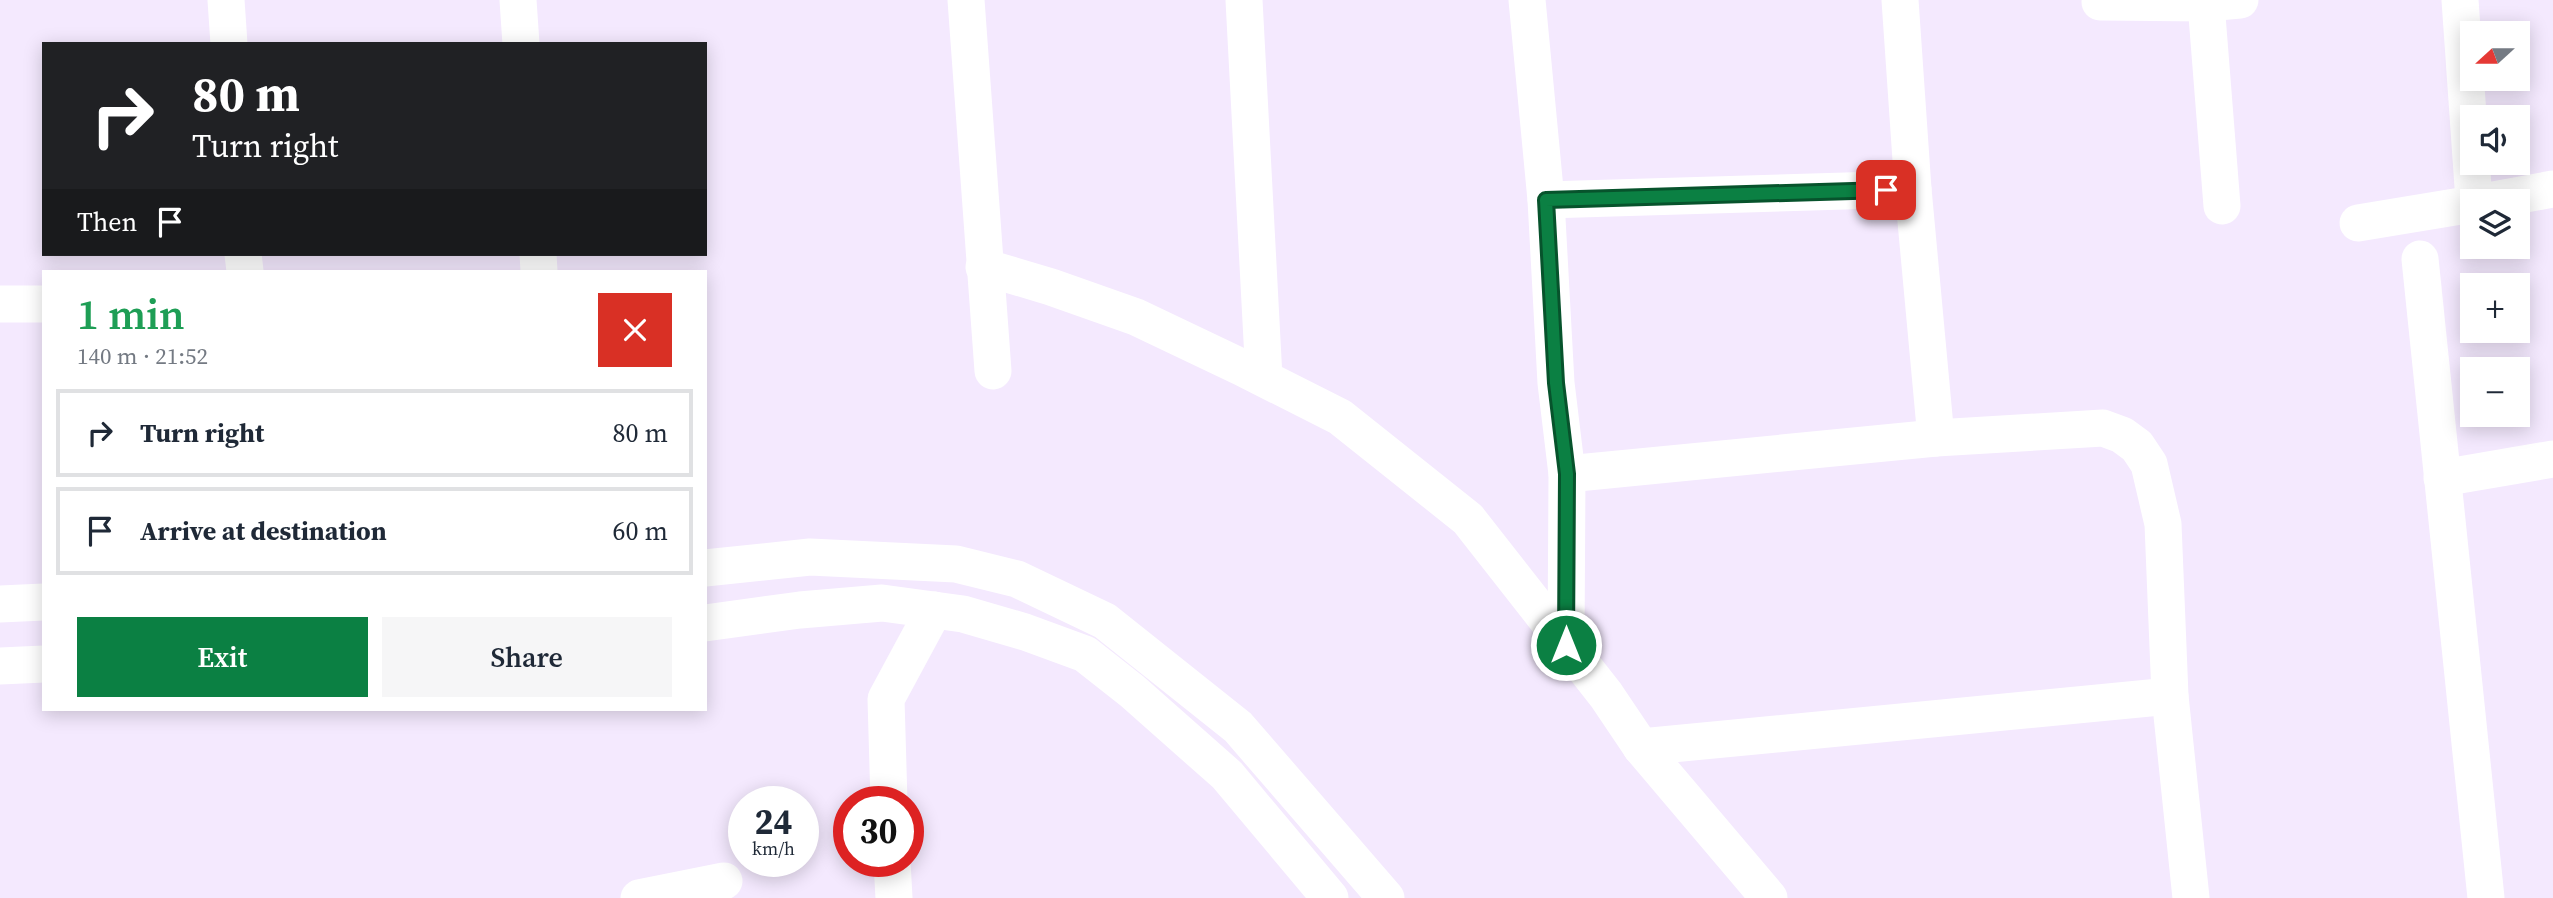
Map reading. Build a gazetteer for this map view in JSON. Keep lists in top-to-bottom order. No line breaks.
{"north":"left","page":{"map_buttons":["+","−"],"turn":["80 m","Turn right"],"then":"Then","heading":["1 min","140 m · 21:52"],"list":[{"name":"Turn right","value":"80 m"},{"name":"Arrive at destination","value":"60 m"}],"buttons":["Exit","Share"],"speed":"24 km/h","limit":"30"}}
